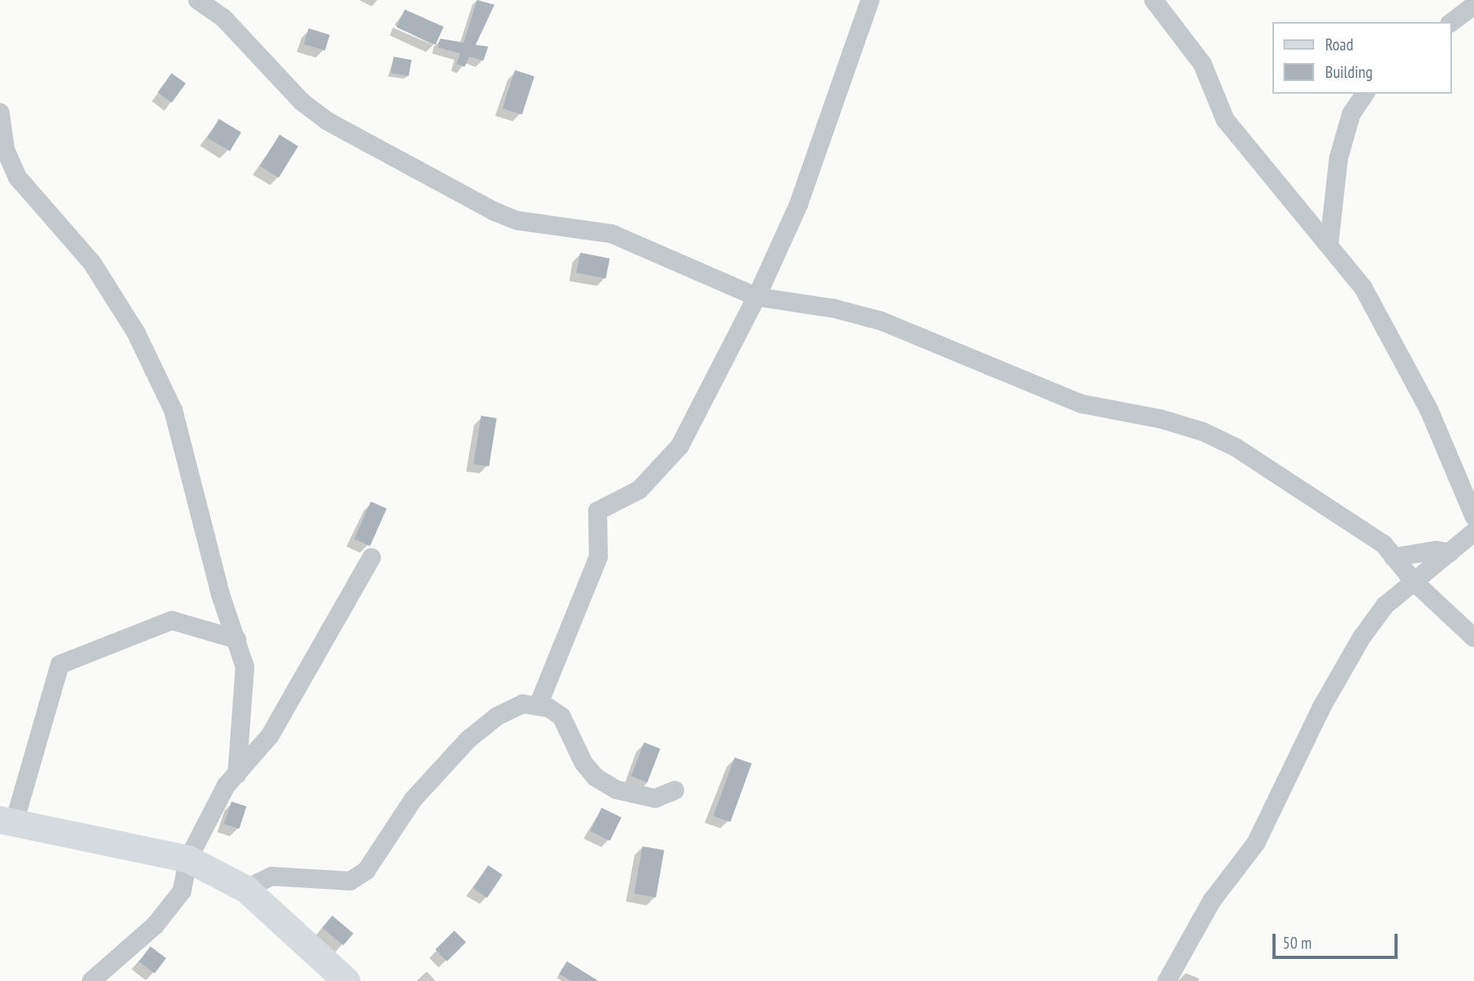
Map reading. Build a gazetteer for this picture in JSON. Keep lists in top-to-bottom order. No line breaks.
{"legend":["Road","Building"],"scale_bar":"50 m"}
